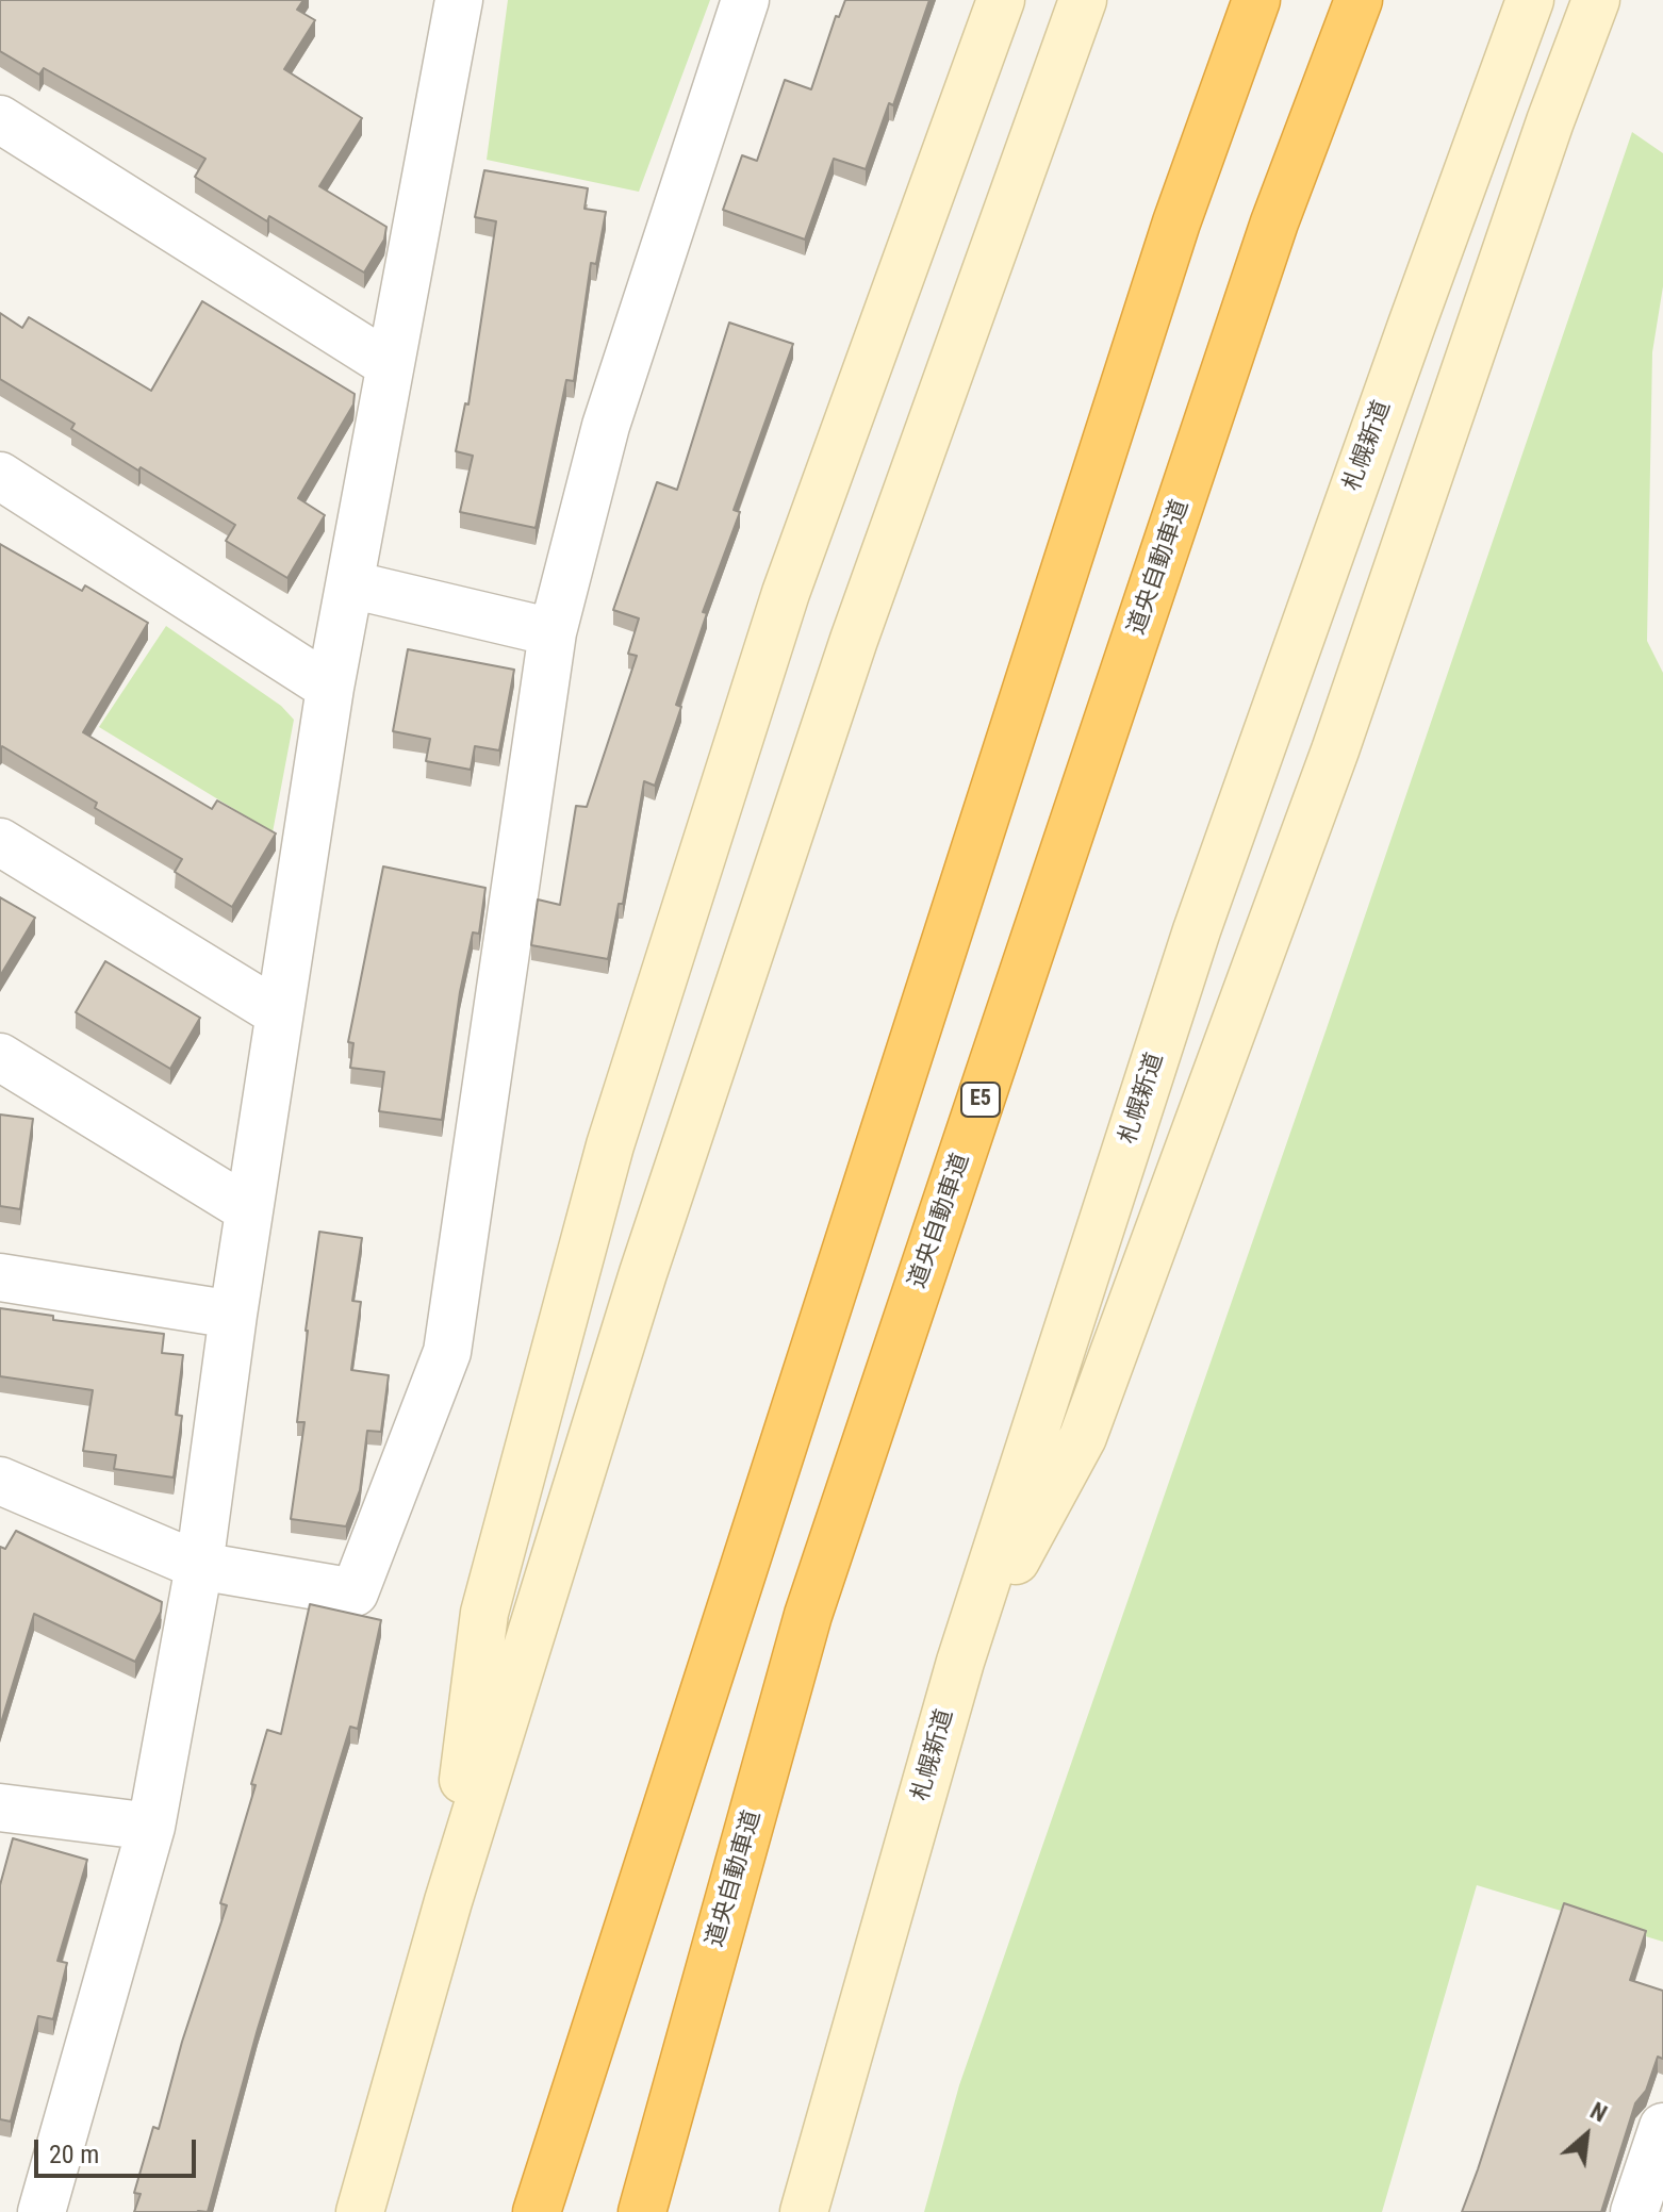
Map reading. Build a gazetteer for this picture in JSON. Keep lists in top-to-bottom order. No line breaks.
{"streets":{"highway":["道央自動車道","E5"],"street":["札幌新道"]},"scale_bar":"20 m","north":"top right"}
